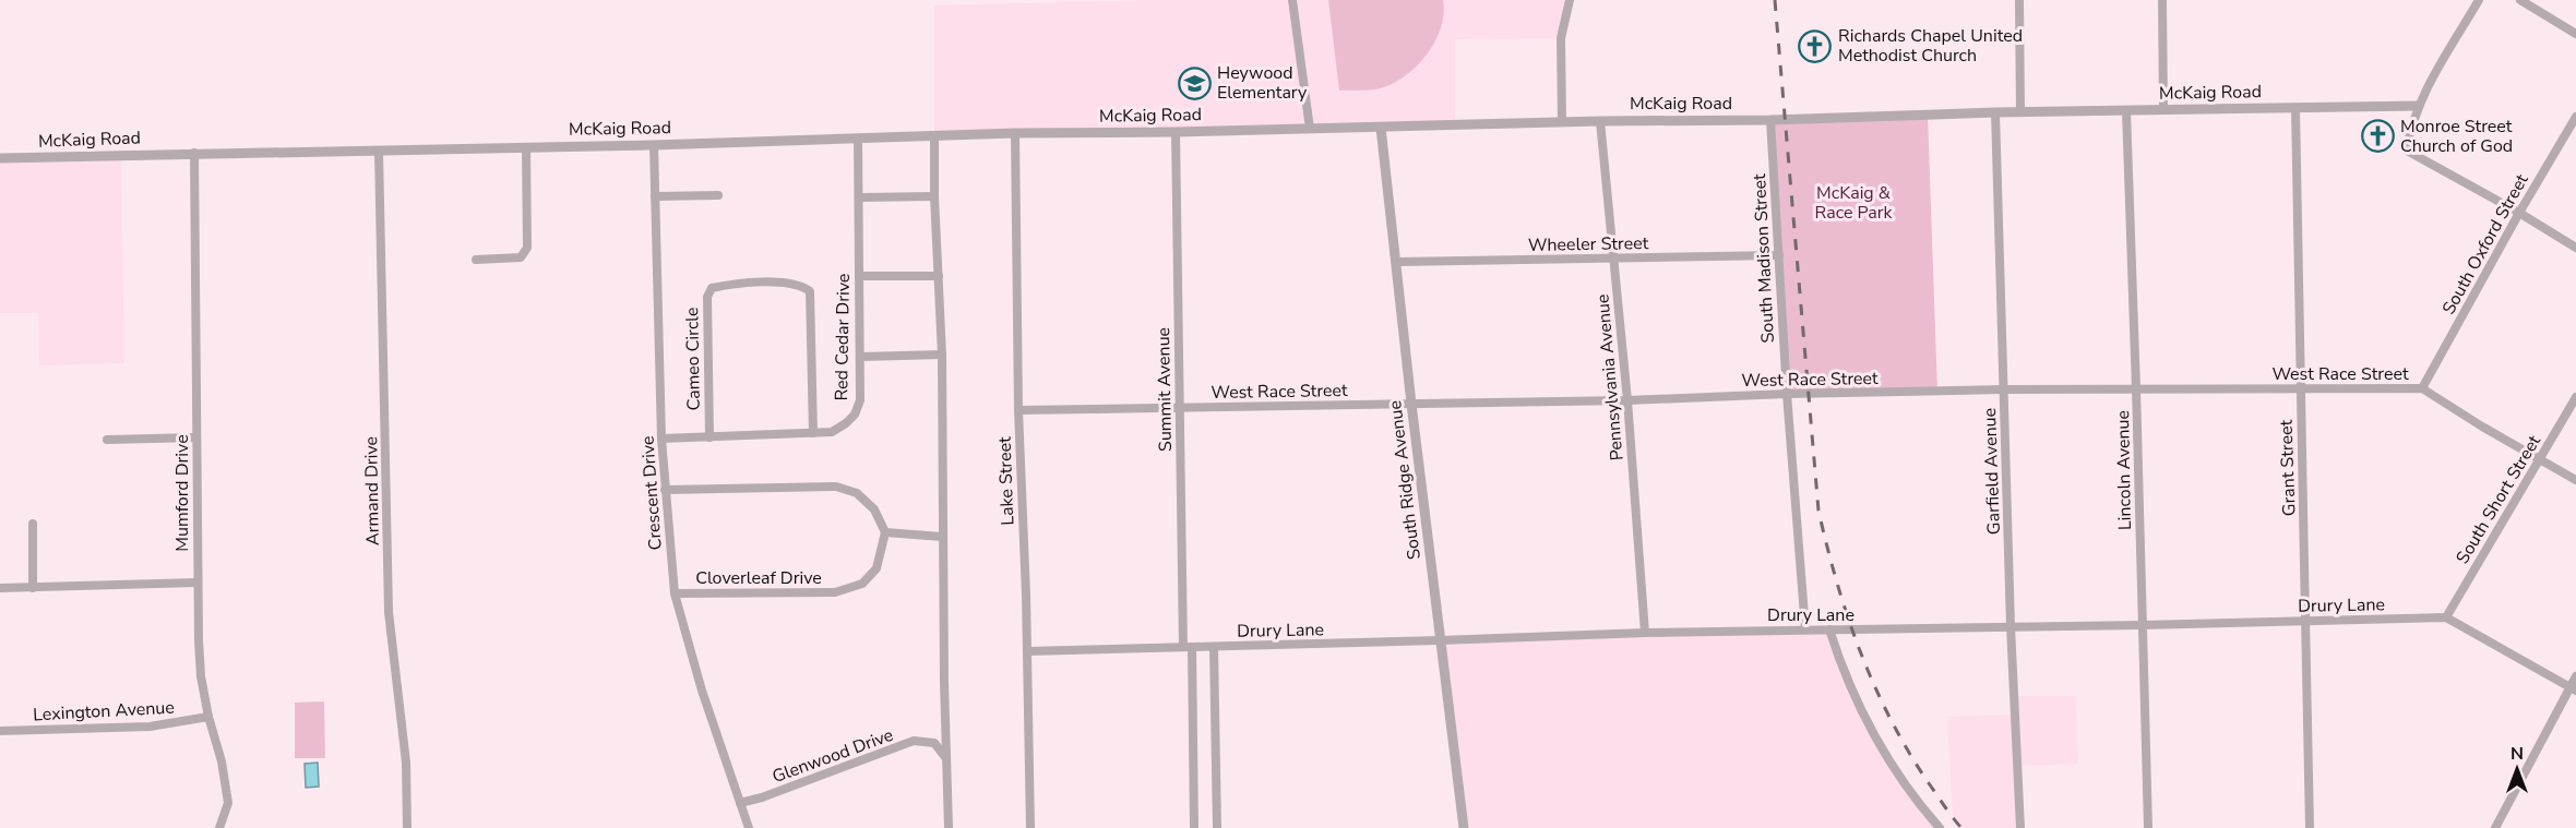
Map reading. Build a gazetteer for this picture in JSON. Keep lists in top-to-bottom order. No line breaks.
{"streets":{"street":["McKaig Road","Wheeler Street","South Oxford Street","South Madison Street","Red Cedar Drive","Cameo Circle","West Race Street","Pennsylvania Avenue","Summit Avenue","Grant Street","Lincoln Avenue","Garfield Avenue","South Ridge Avenue","Lake Street","Armand Drive","Mumford Drive","Crescent Drive","South Short Street","Cloverleaf Drive","Drury Lane","Lexington Avenue","Glenwood Drive"]},"crossings":[["McKaig Road","South Madison Street"],["McKaig Road","Red Cedar Drive"],["McKaig Road","Pennsylvania Avenue"],["McKaig Road","Summit Avenue"],["McKaig Road","Grant Street"],["McKaig Road","Lincoln Avenue"],["McKaig Road","Garfield Avenue"],["McKaig Road","South Ridge Avenue"],["McKaig Road","Lake Street"],["McKaig Road","Armand Drive"],["McKaig Road","Mumford Drive"],["McKaig Road","Crescent Drive"],["Wheeler Street","South Madison Street"],["Wheeler Street","Pennsylvania Avenue"],["Wheeler Street","South Ridge Avenue"],["South Oxford Street","West Race Street"],["South Madison Street","West Race Street"],["South Madison Street","Drury Lane"],["Red Cedar Drive","Cameo Circle"],["Red Cedar Drive","Crescent Drive"],["West Race Street","Pennsylvania Avenue"],["West Race Street","Summit Avenue"],["West Race Street","Grant Street"],["West Race Street","Lincoln Avenue"],["West Race Street","Garfield Avenue"],["West Race Street","South Ridge Avenue"],["West Race Street","Lake Street"],["West Race Street","South Short Street"],["Pennsylvania Avenue","Drury Lane"],["Summit Avenue","Drury Lane"],["Grant Street","Drury Lane"],["Lincoln Avenue","Drury Lane"],["Garfield Avenue","Drury Lane"],["South Ridge Avenue","Drury Lane"],["Lake Street","Drury Lane"],["Mumford Drive","Lexington Avenue"],["Crescent Drive","Cloverleaf Drive"],["Crescent Drive","Glenwood Drive"],["South Short Street","Drury Lane"]],"parks":["McKaig & Race Park"],"places":{"church":["Richards Chapel United Methodist Church","Monroe Street Church of God"],"school or university":["Heywood Elementary"]},"north":"top"}
